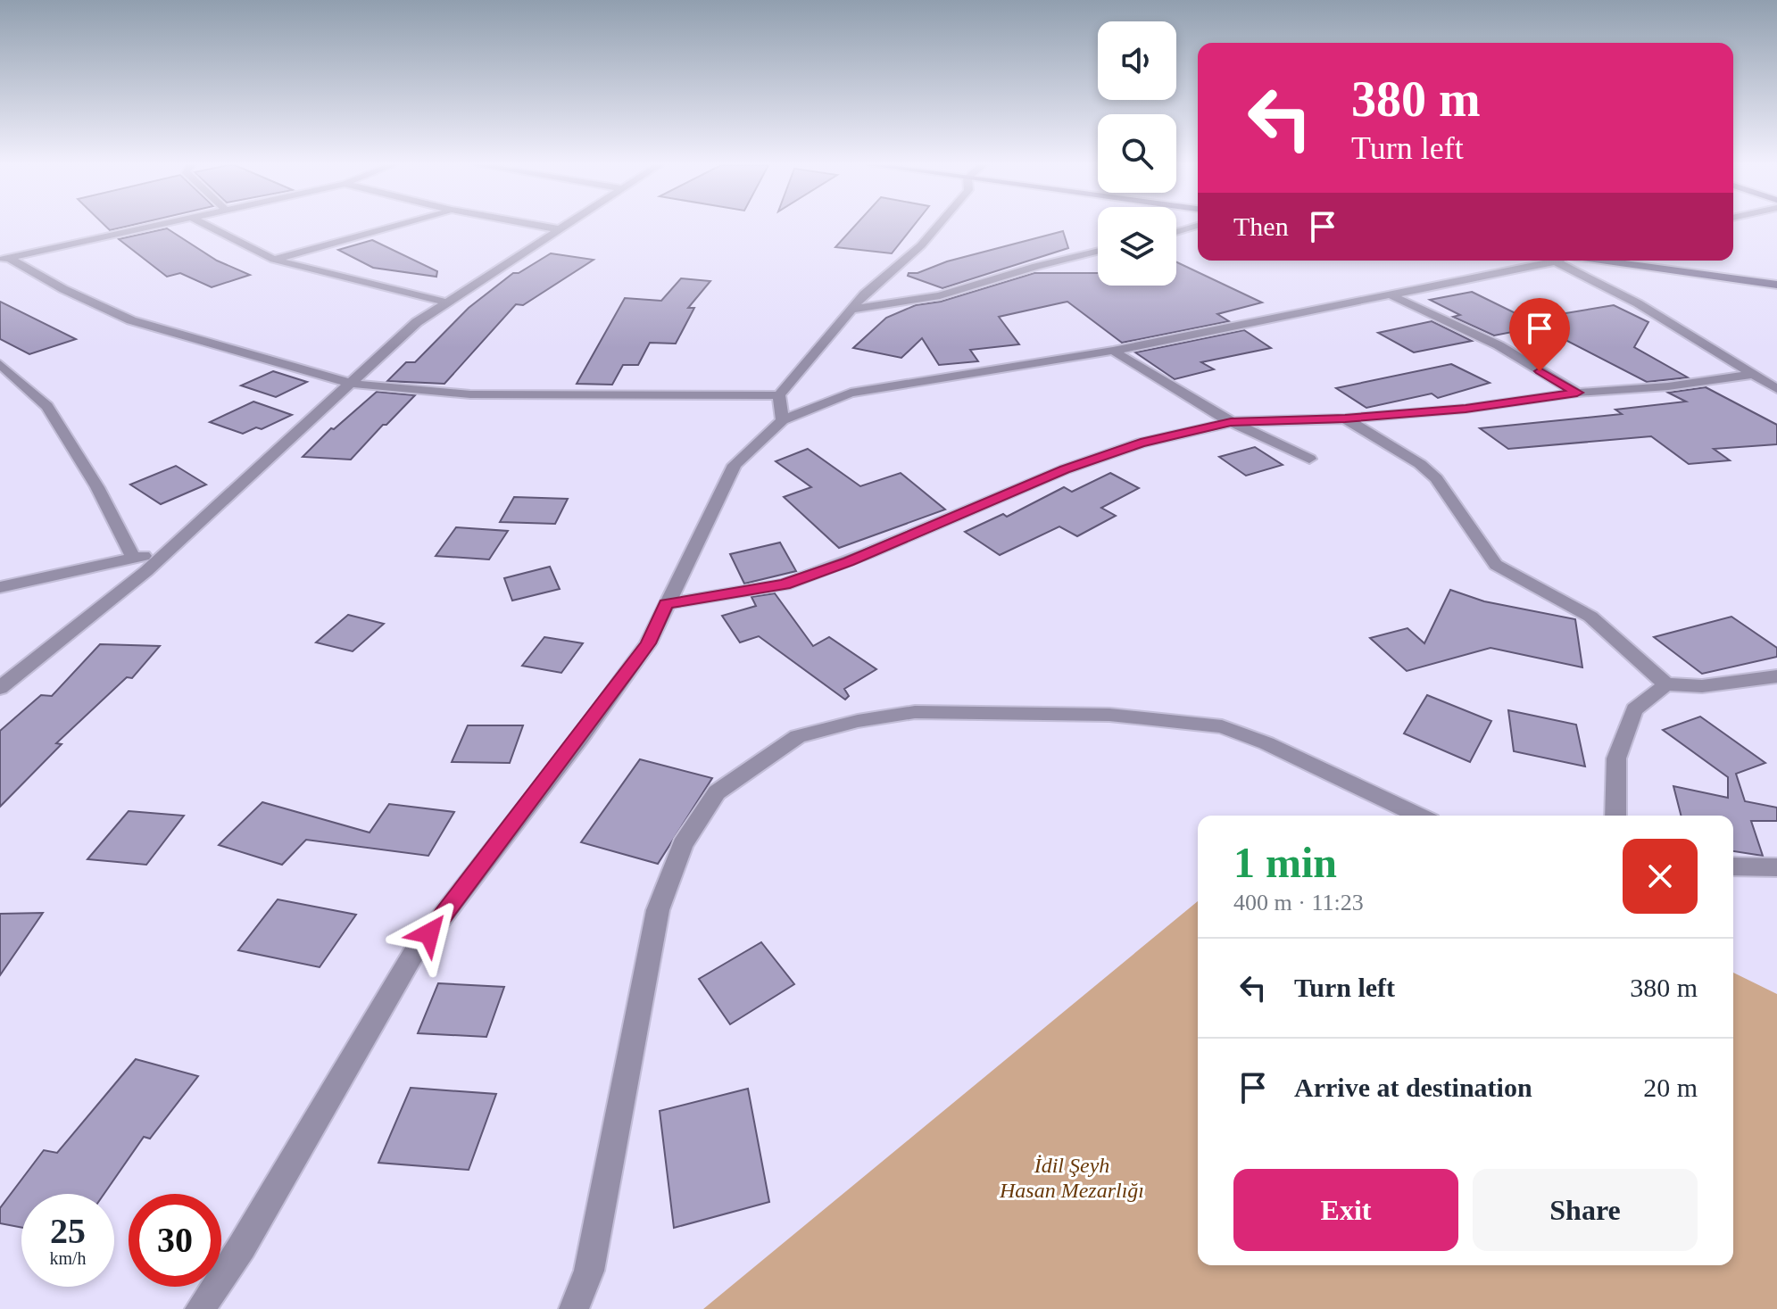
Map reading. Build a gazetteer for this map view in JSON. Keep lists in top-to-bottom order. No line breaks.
{"parks":["İdil Şeyh Hasan Mezarlığı"],"page":{"turn":["380 m","Turn left"],"then":"Then","heading":["1 min","400 m · 11:23"],"list":[{"name":"Turn left","value":"380 m"},{"name":"Arrive at destination","value":"20 m"}],"buttons":["Exit","Share"],"speed":"25 km/h","limit":"30"}}
